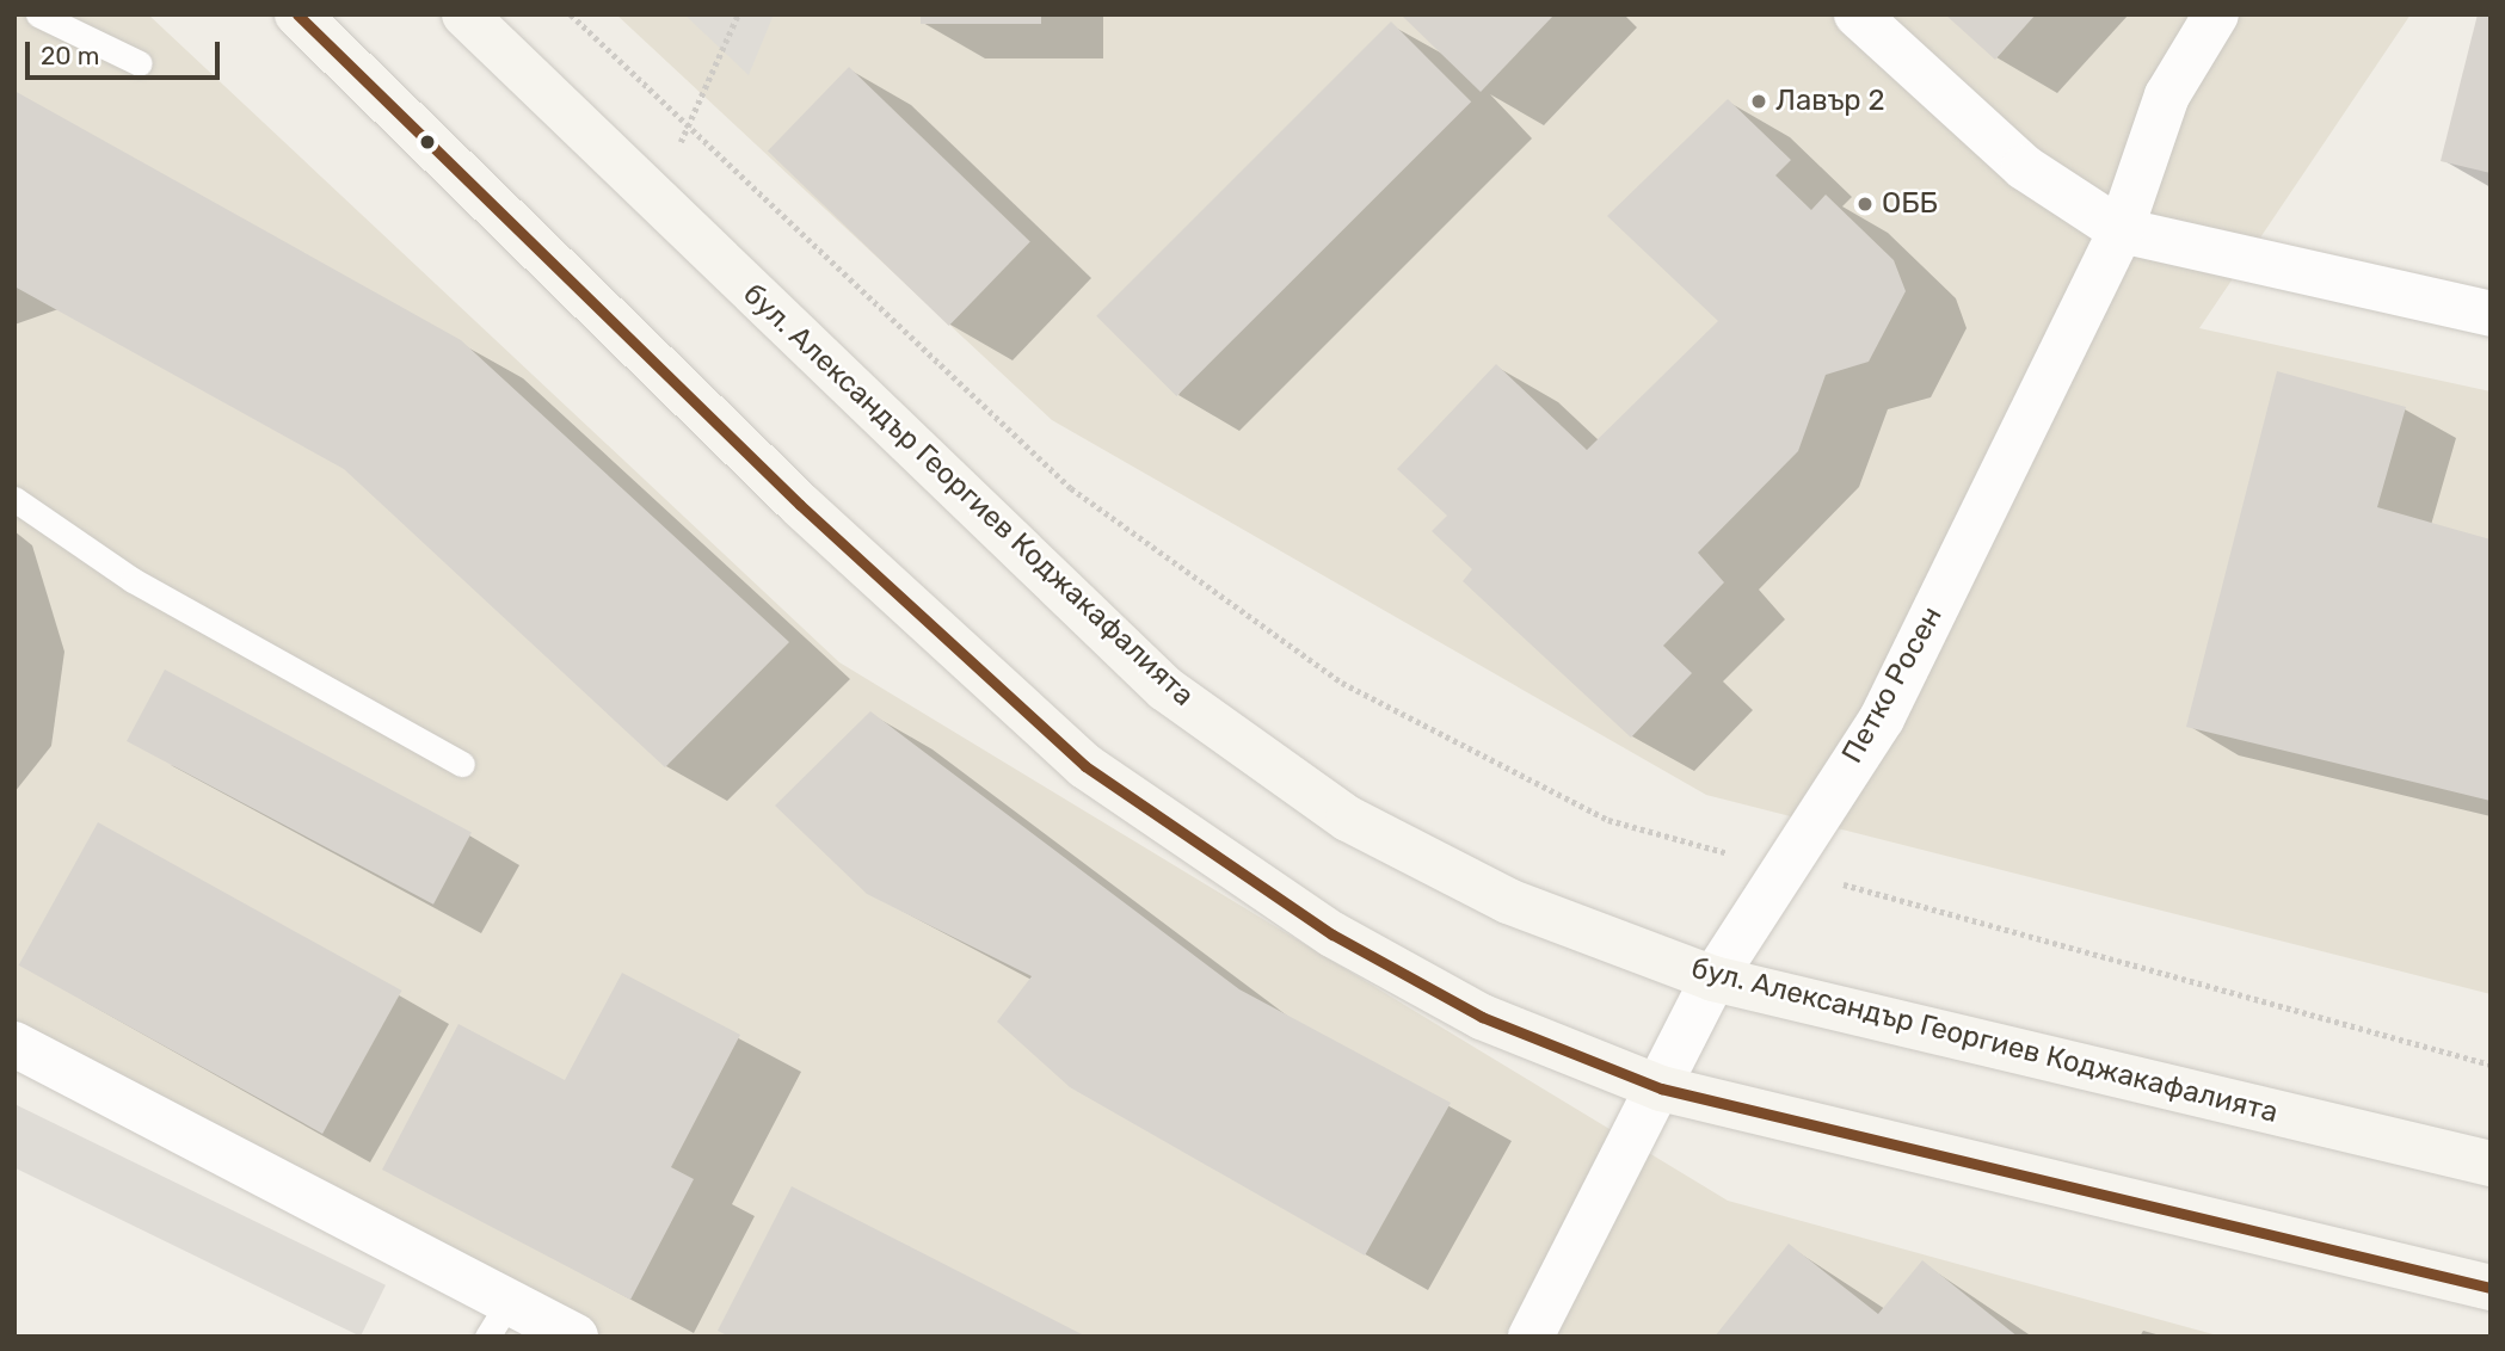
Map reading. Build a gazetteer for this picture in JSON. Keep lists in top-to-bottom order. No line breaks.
{"streets":{"main road":["бул. Александър Георгиев Коджакафалията"],"street":["Петко Росен"]},"crossings":[["бул. Александър Георгиев Коджакафалията","Петко Росен"]],"places":["Лавър 2","ОББ"],"scale_bar":"20 m"}
